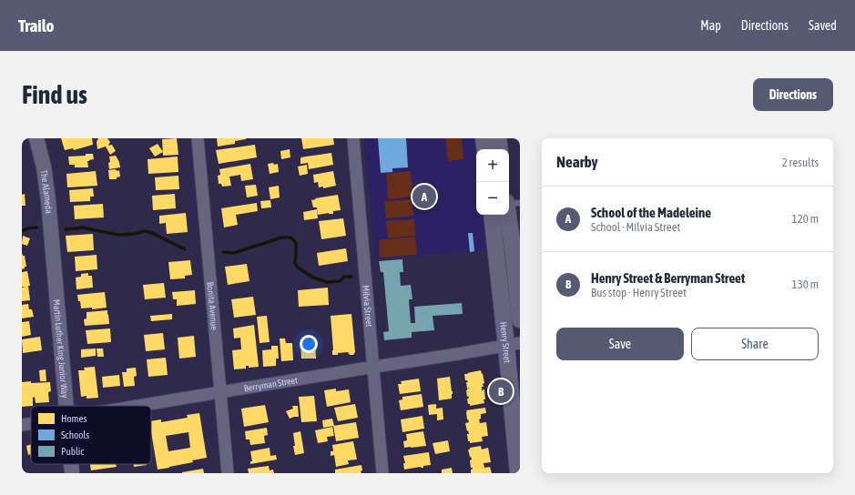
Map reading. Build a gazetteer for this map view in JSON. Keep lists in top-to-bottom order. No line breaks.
{"streets":{"main road":["Henry Street"],"street":["The Alameda","Bonita Avenue","Milvia Street","Martin Luther King Junior Way","Berryman Street"]},"crossings":[["The Alameda","Martin Luther King Junior Way"],["Bonita Avenue","Berryman Street"],["Milvia Street","Berryman Street"],["Henry Street","Berryman Street"]],"legend":["Homes","Schools","Public"],"page":{"header":"Trailo","nav":["Map","Directions","Saved"],"buttons":["Directions",["Save","Share"]],"title":"Find us","heading":["Nearby","2 results"],"map_buttons":["+","−"],"pins":["A","B"],"list":[{"mark":"A","name":"School of the Madeleine","note":"School · Milvia Street","value":"120 m"},{"mark":"B","name":"Henry Street & Berryman Street","note":"Bus stop · Henry Street","value":"130 m"}]}}
